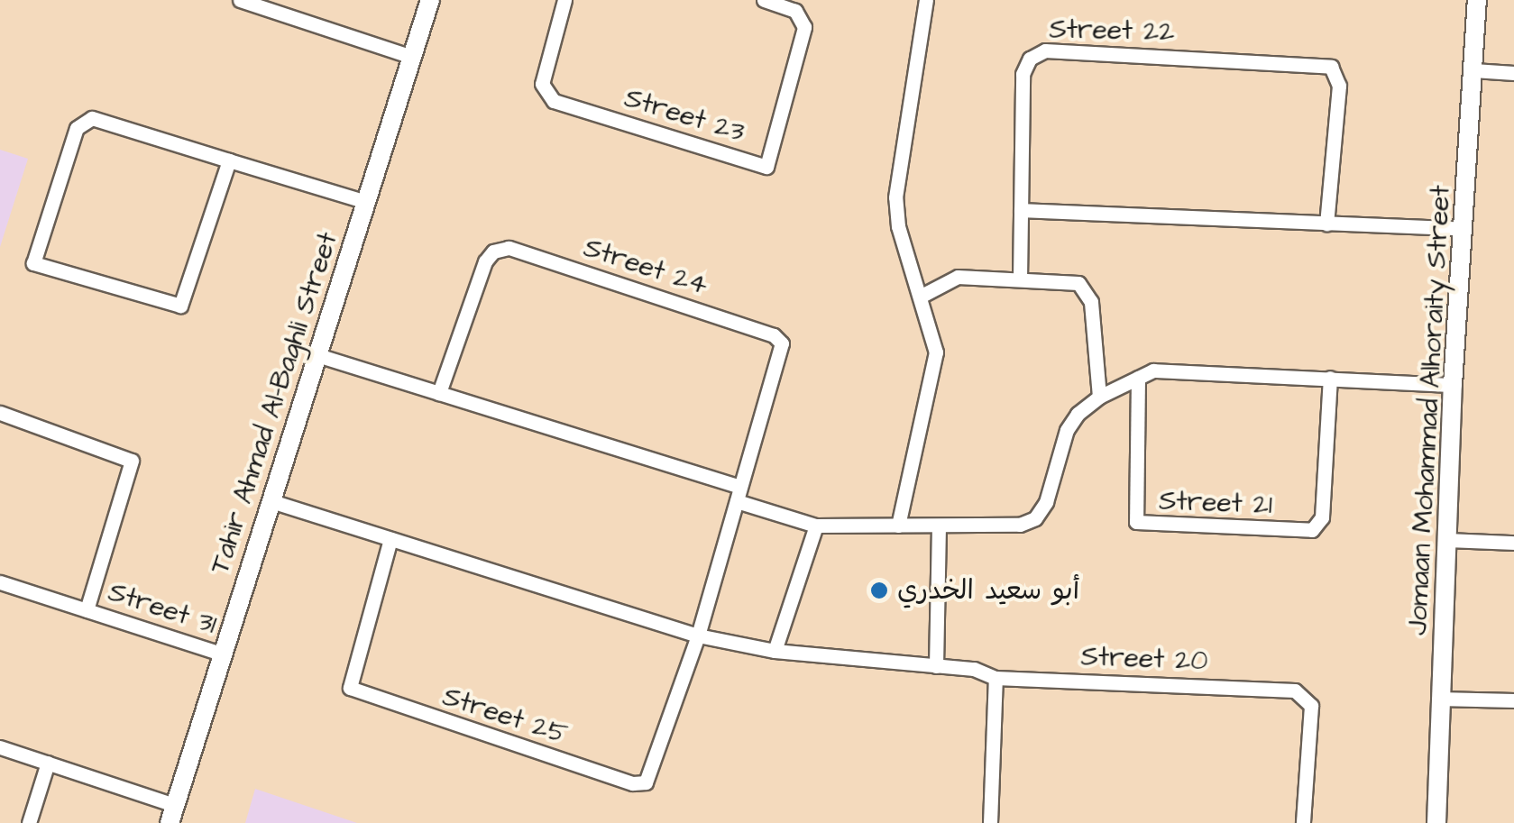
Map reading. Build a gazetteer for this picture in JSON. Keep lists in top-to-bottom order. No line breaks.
{"streets":{"street":["Street 22","Street 23","Street 24","Tahir Ahmad Al-Baghli Street","Jomaan Mohammad Alhoraity Street","Street 21","Street 31","Street 20","Street 25"]},"crossings":[["Street 24","Street 25"],["Tahir Ahmad Al-Baghli Street","Street 31"]],"places":["أبو سعيد الخدري"]}
